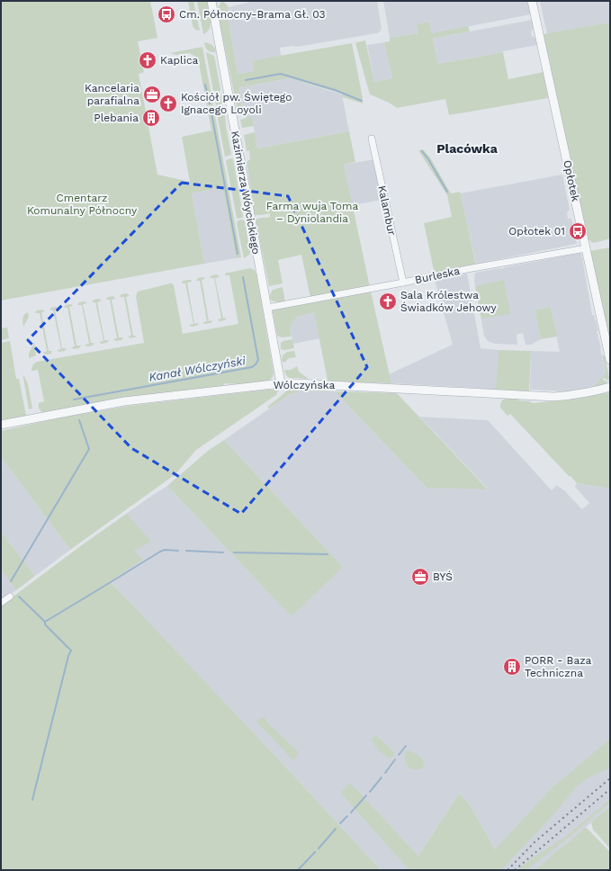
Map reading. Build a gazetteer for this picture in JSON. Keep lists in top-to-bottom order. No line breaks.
{"streets":{"street":["Opłotek","Kazimierza Wóycickiego","Kalambur","Burleska","Wólczyńska"]},"crossings":[["Opłotek","Burleska"],["Kazimierza Wóycickiego","Burleska"],["Kazimierza Wóycickiego","Wólczyńska"],["Kalambur","Burleska"]],"districts":["Placówka"],"water":["Kanał Wólczyński"],"parks":["Cmentarz Komunalny Północny","Farma wuja Toma – Dyniolandia"],"places":{"bus stop":["Cm. Północny-Brama Gł. 03","Opłotek 01"],"church":["Kaplica","Kościół pw. Świętego Ignacego Loyoli","Sala Królestwa Świadków Jehowy"],"office":["Kancelaria parafialna","BYŚ"],"building":["Plebania","PORR - Baza Techniczna"]}}
